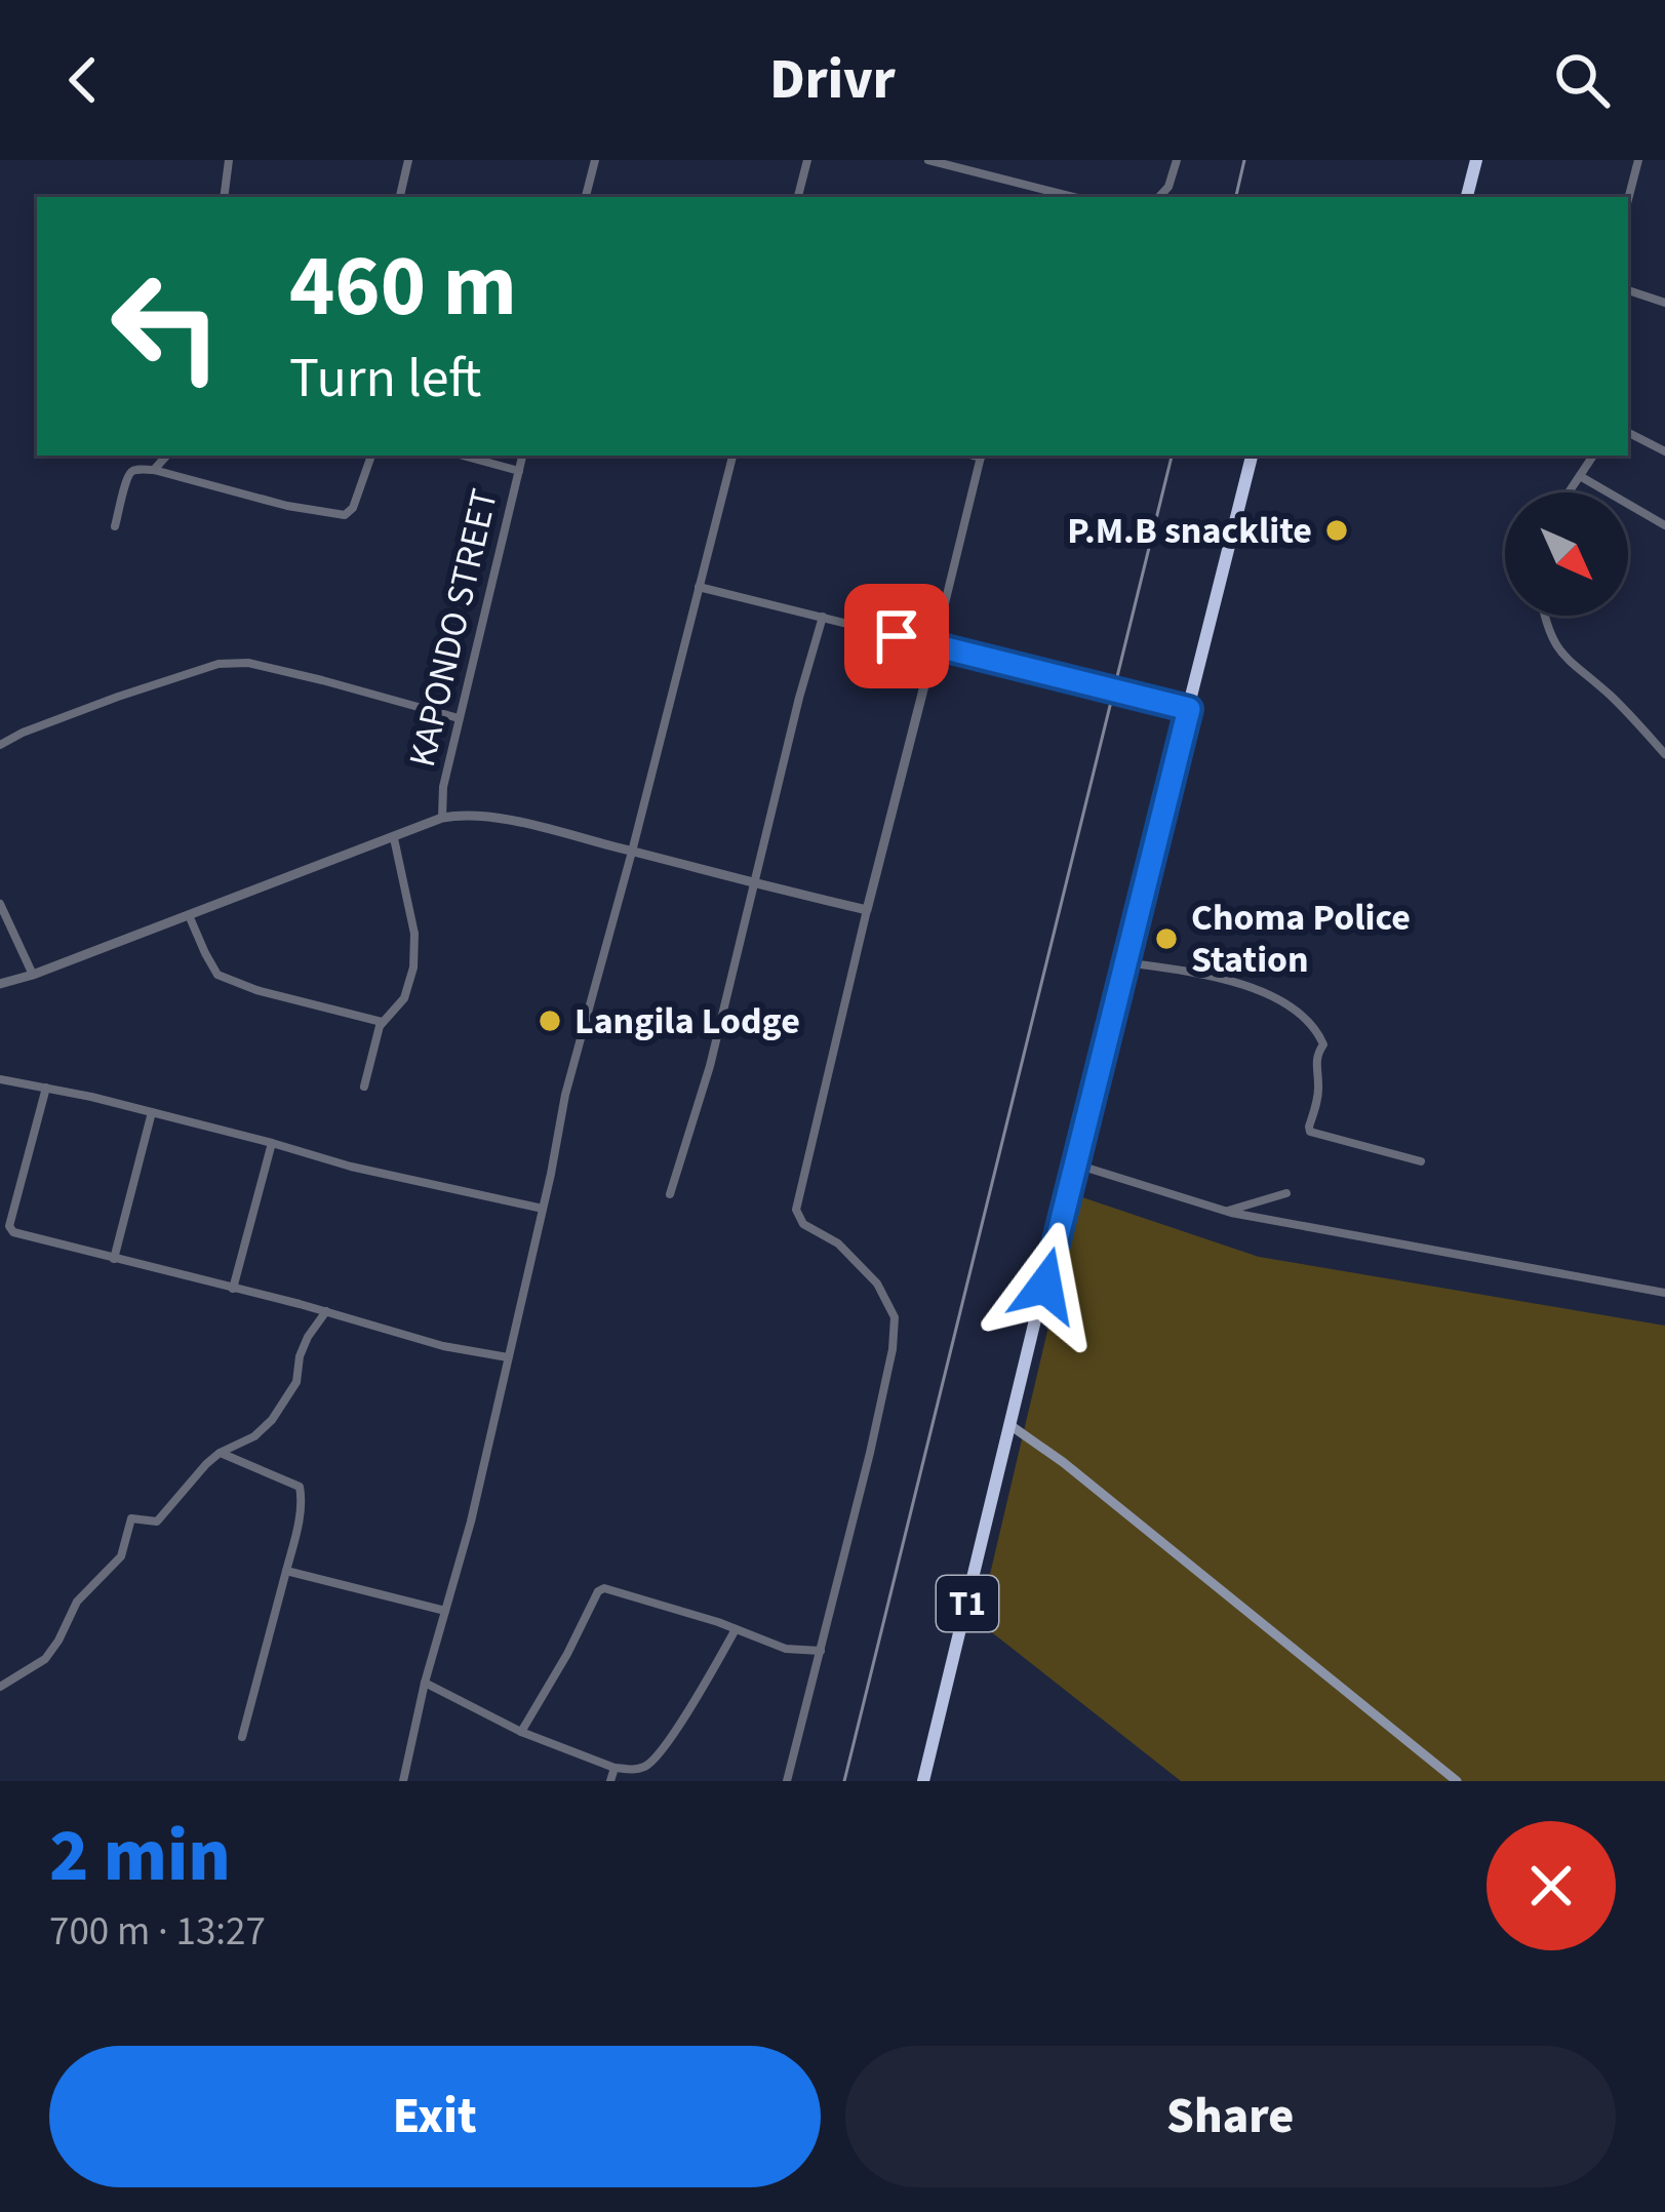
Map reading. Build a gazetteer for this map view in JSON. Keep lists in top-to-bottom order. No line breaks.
{"streets":{"highway":["T1"],"street":["KAPONDO STREET"]},"places":["P.M.B snacklite","Choma Police Station","Langila Lodge"],"north":"bottom right","page":{"header":"Drivr","turn":["460 m","Turn left"],"heading":["2 min","700 m · 13:27"],"buttons":["Exit","Share"]}}
